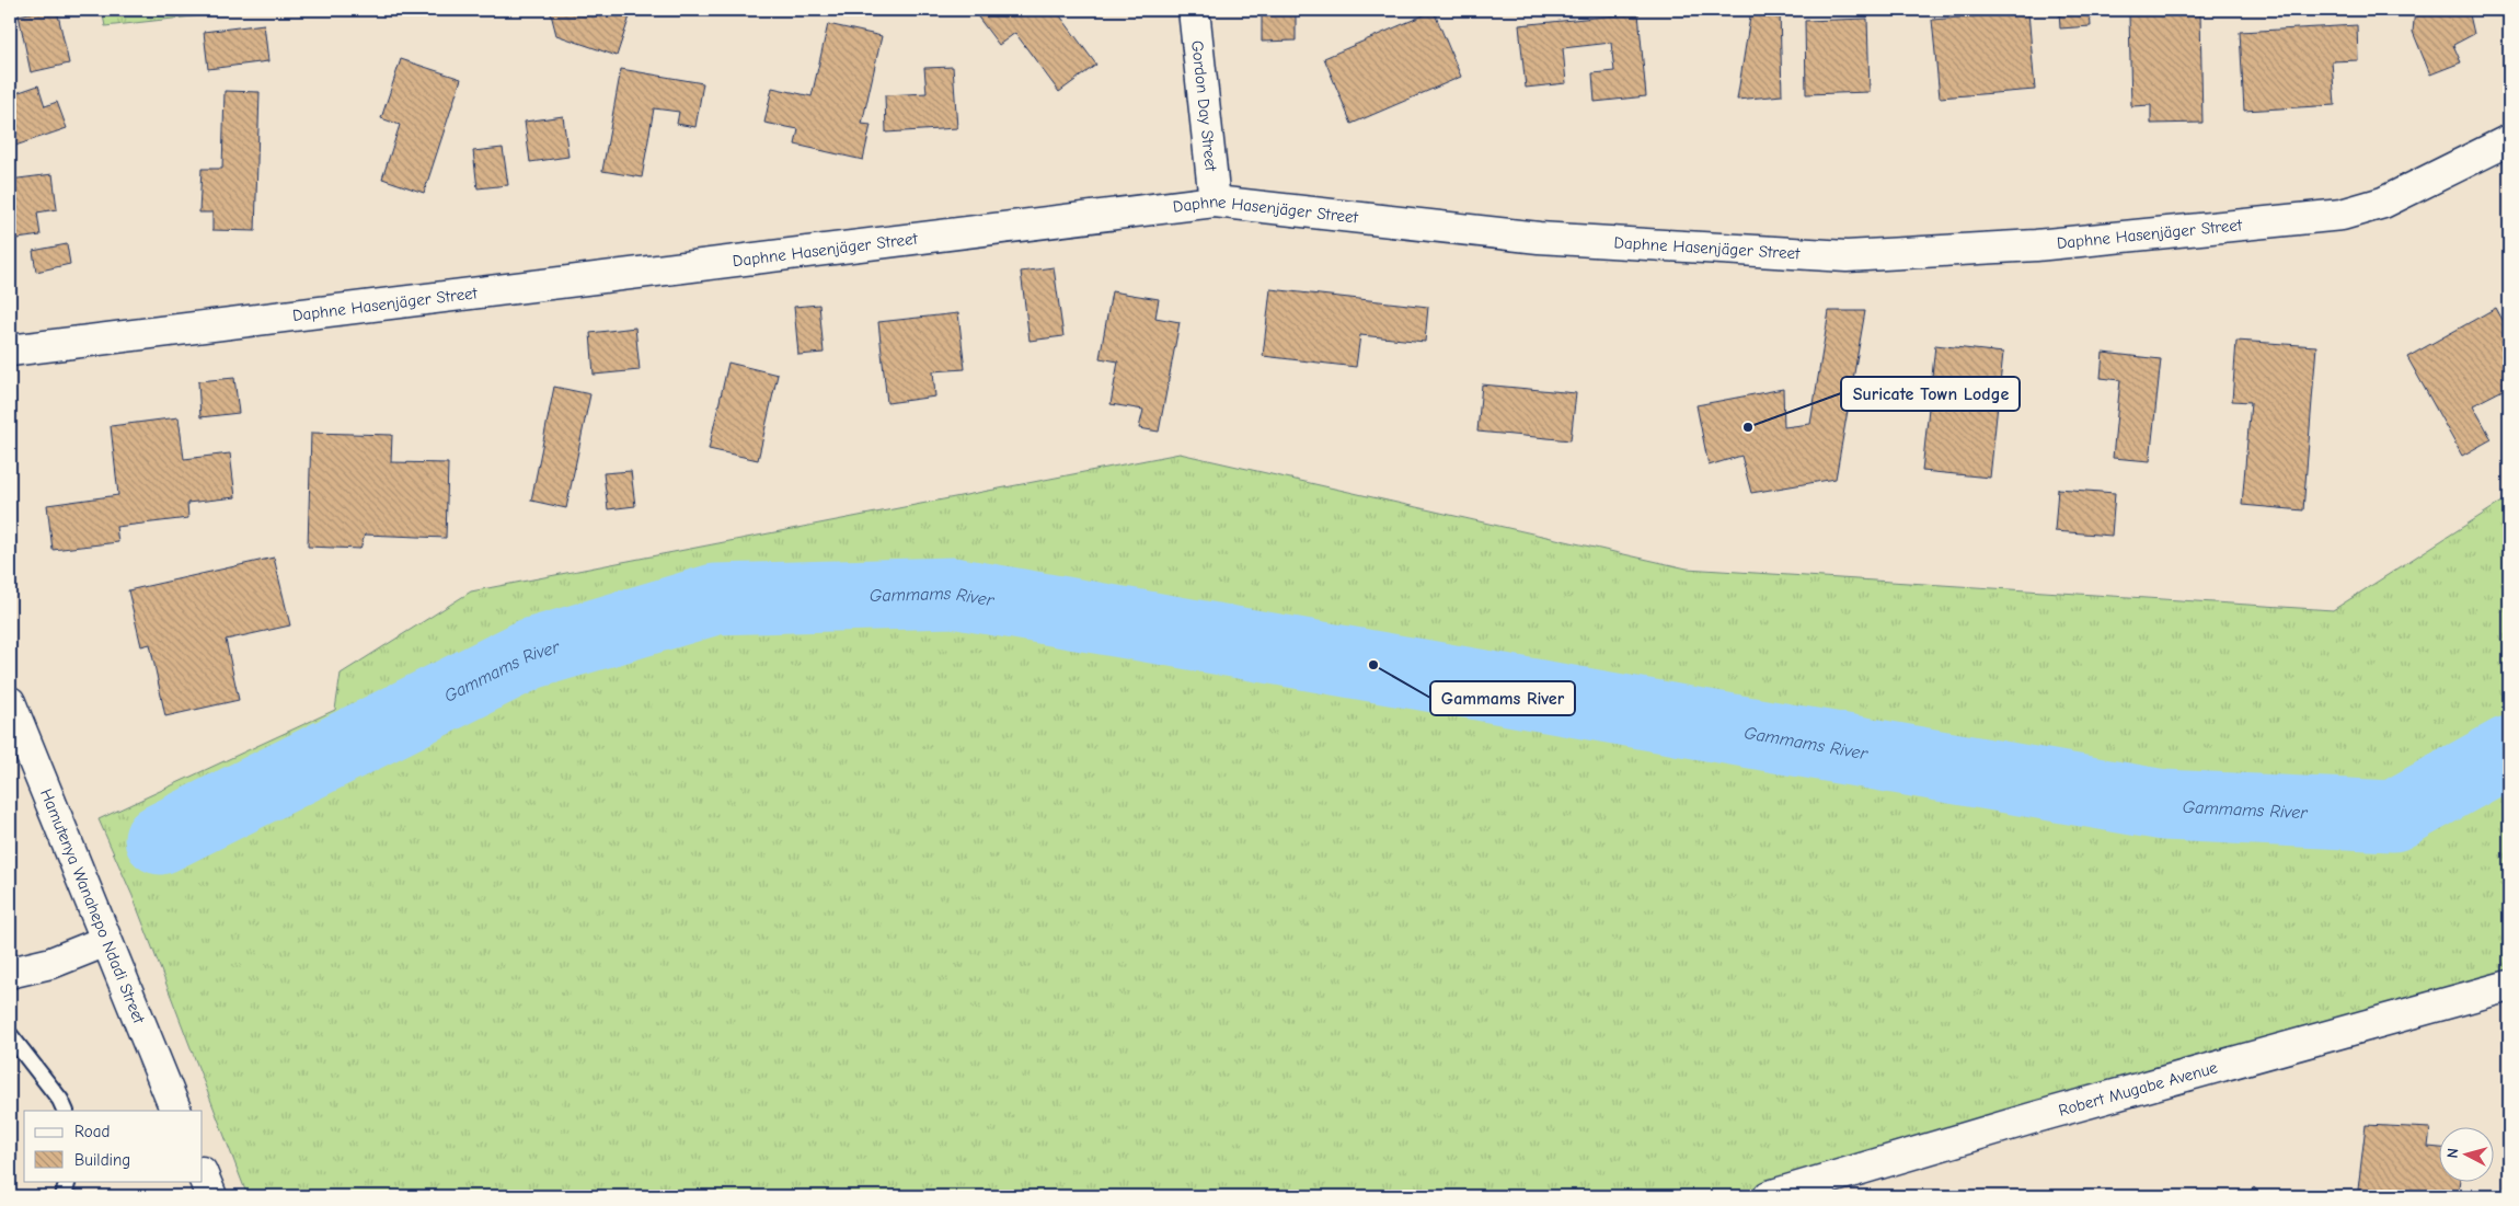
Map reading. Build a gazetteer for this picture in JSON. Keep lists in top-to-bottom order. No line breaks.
{"streets":{"street":["Gordon Day Street","Daphne Hasenjäger Street","Hamutenya Wanahepo Ndadi Street","Robert Mugabe Avenue"]},"crossings":[["Gordon Day Street","Daphne Hasenjäger Street"]],"water":["Gammams River"],"places":["Suricate Town Lodge","Gammams River"],"legend":["Road","Building"],"north":"left"}
